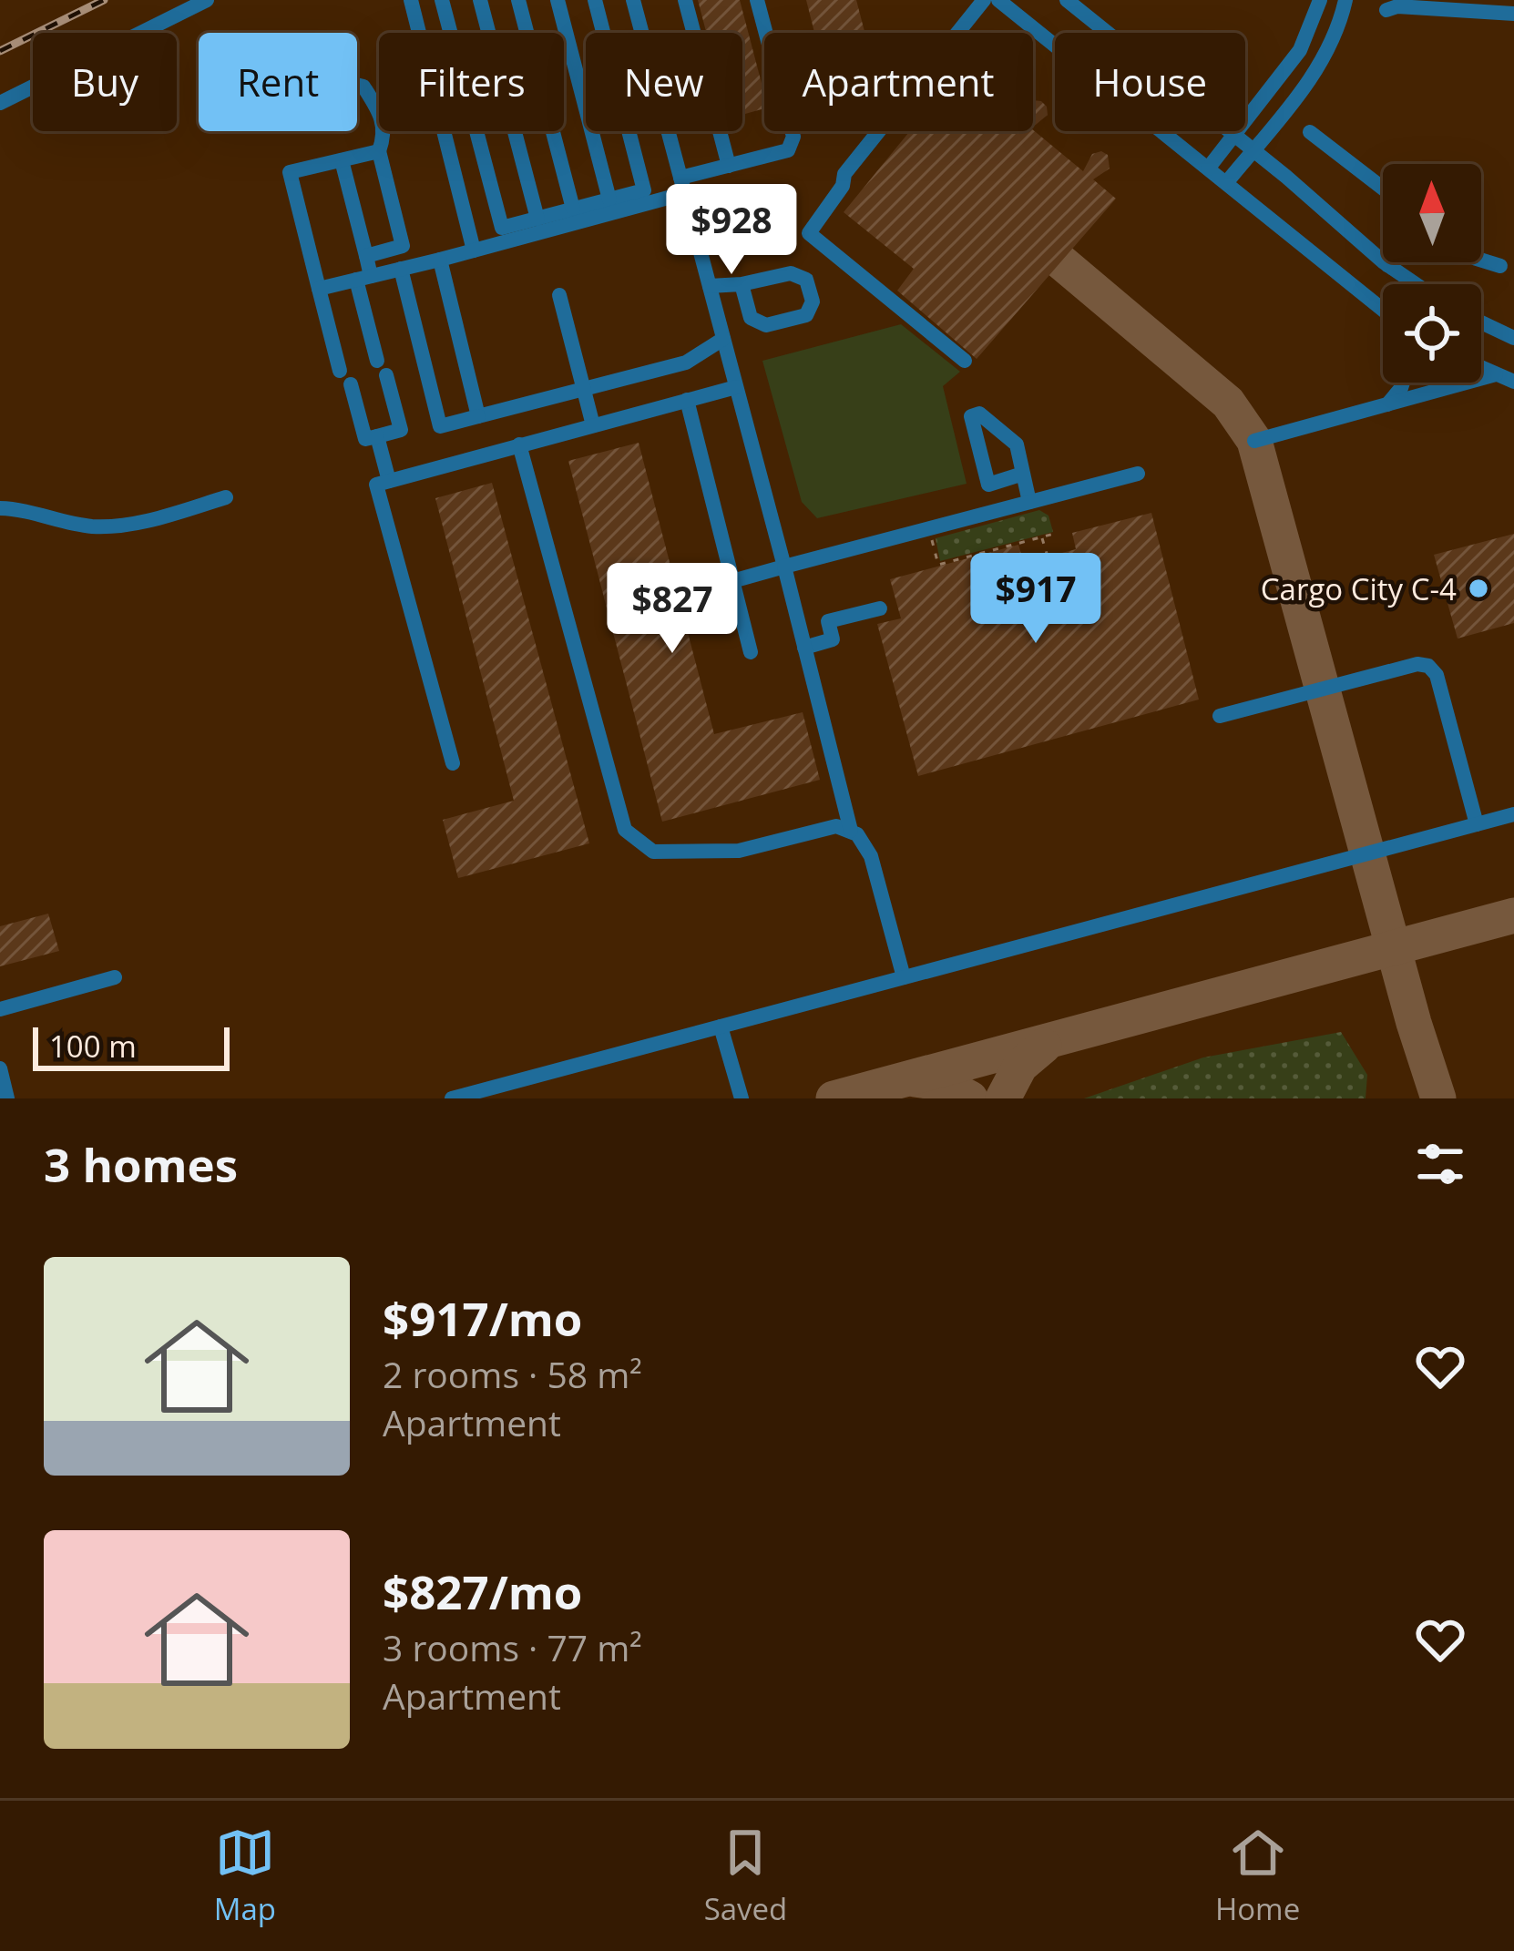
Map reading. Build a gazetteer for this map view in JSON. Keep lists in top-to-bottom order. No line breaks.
{"places":["Cargo City C-4"],"scale_bar":"100 m","north":"top","page":{"chip":["Buy","Rent","Filters","New","Apartment","House"],"price":["$928","$917","$827"],"scale":"100 m","heading":"3 homes","list":[{"name":"$917/mo","note":"2 rooms · 58 m² · Apartment"},{"name":"$827/mo","note":"3 rooms · 77 m² · Apartment"}],"tabs":["Map","Saved","Home"]}}
